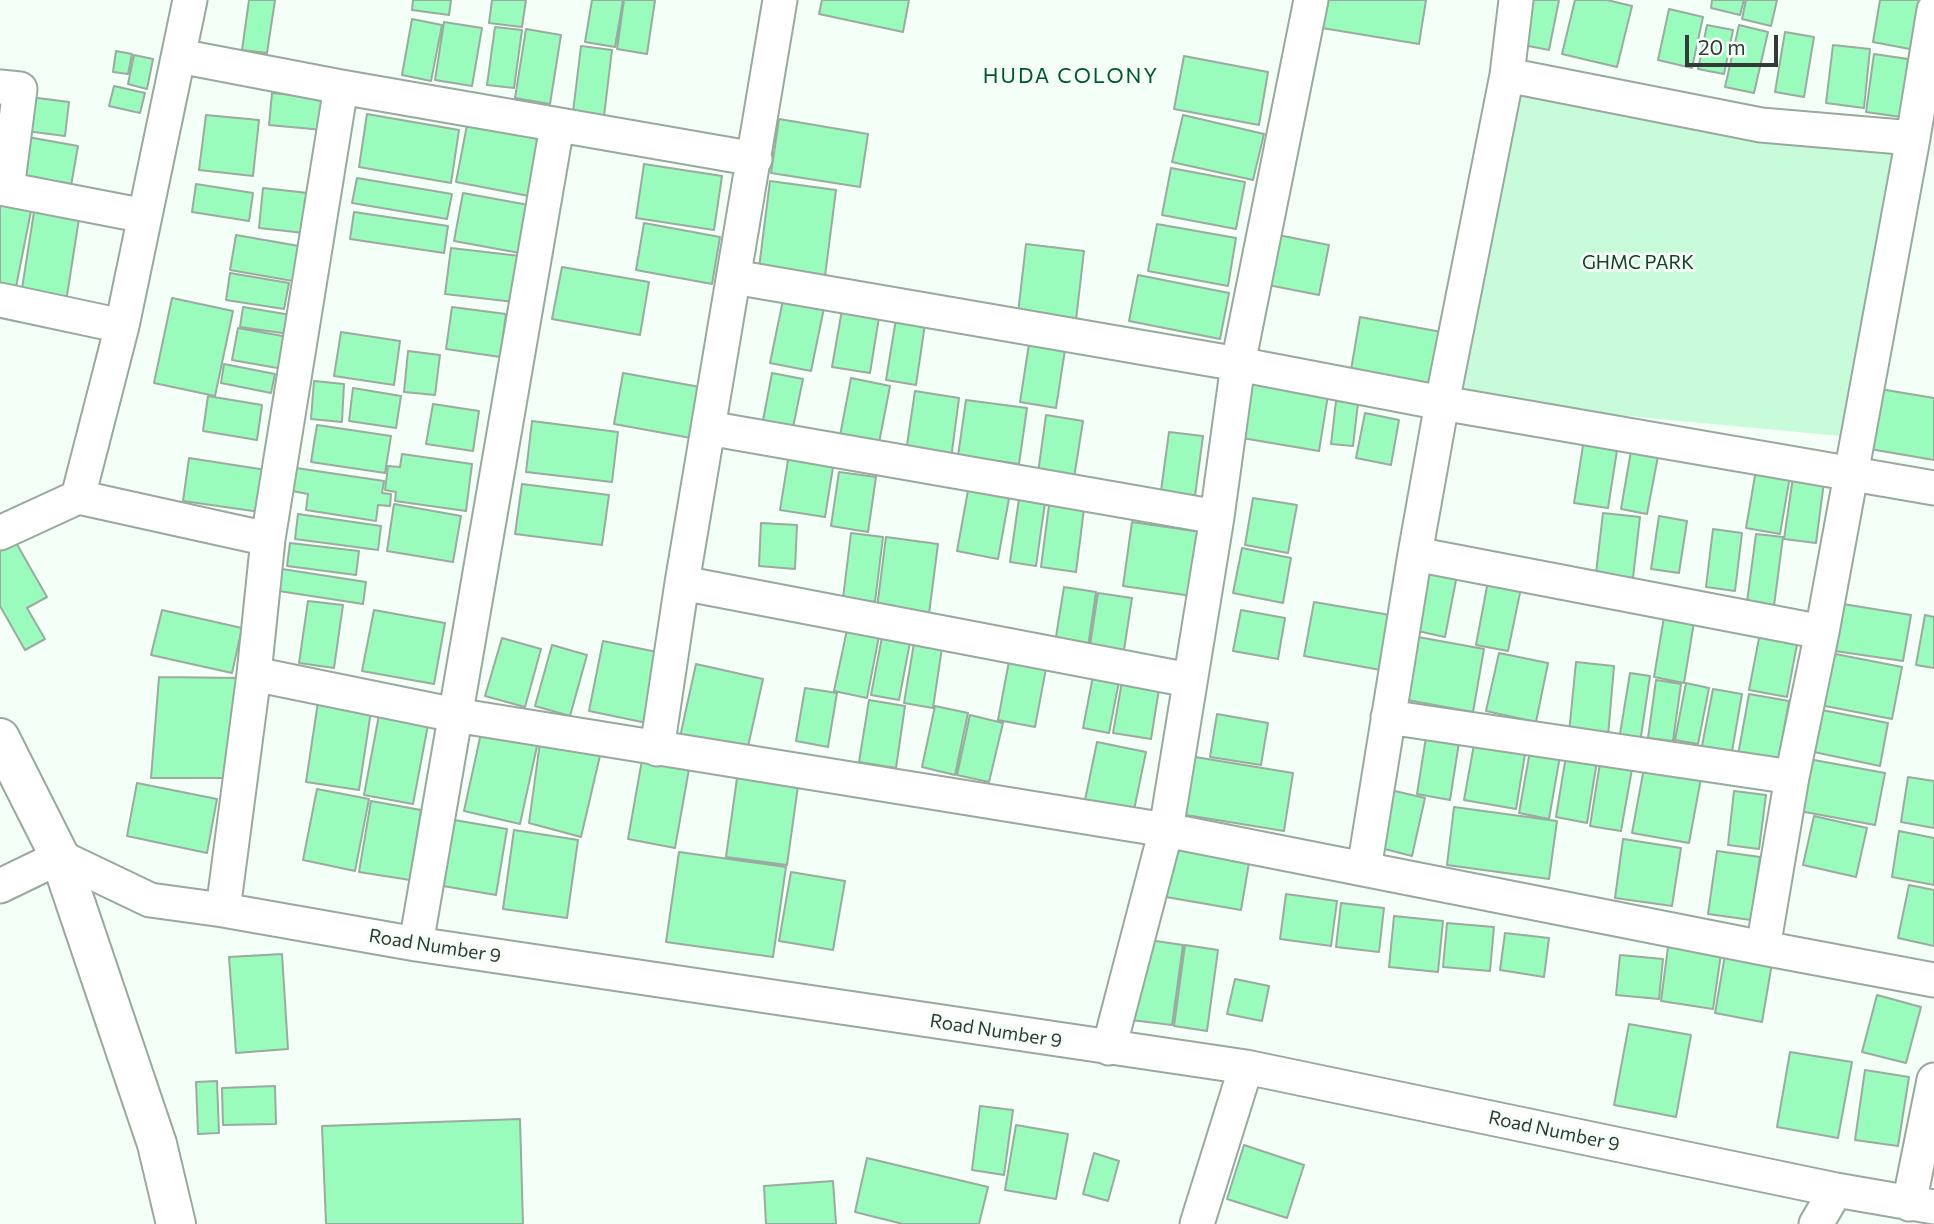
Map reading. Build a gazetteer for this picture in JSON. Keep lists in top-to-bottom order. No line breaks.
{"streets":{"street":["Road Number 9"]},"districts":["HUDA COLONY"],"parks":["GHMC PARK"],"scale_bar":"20 m"}
